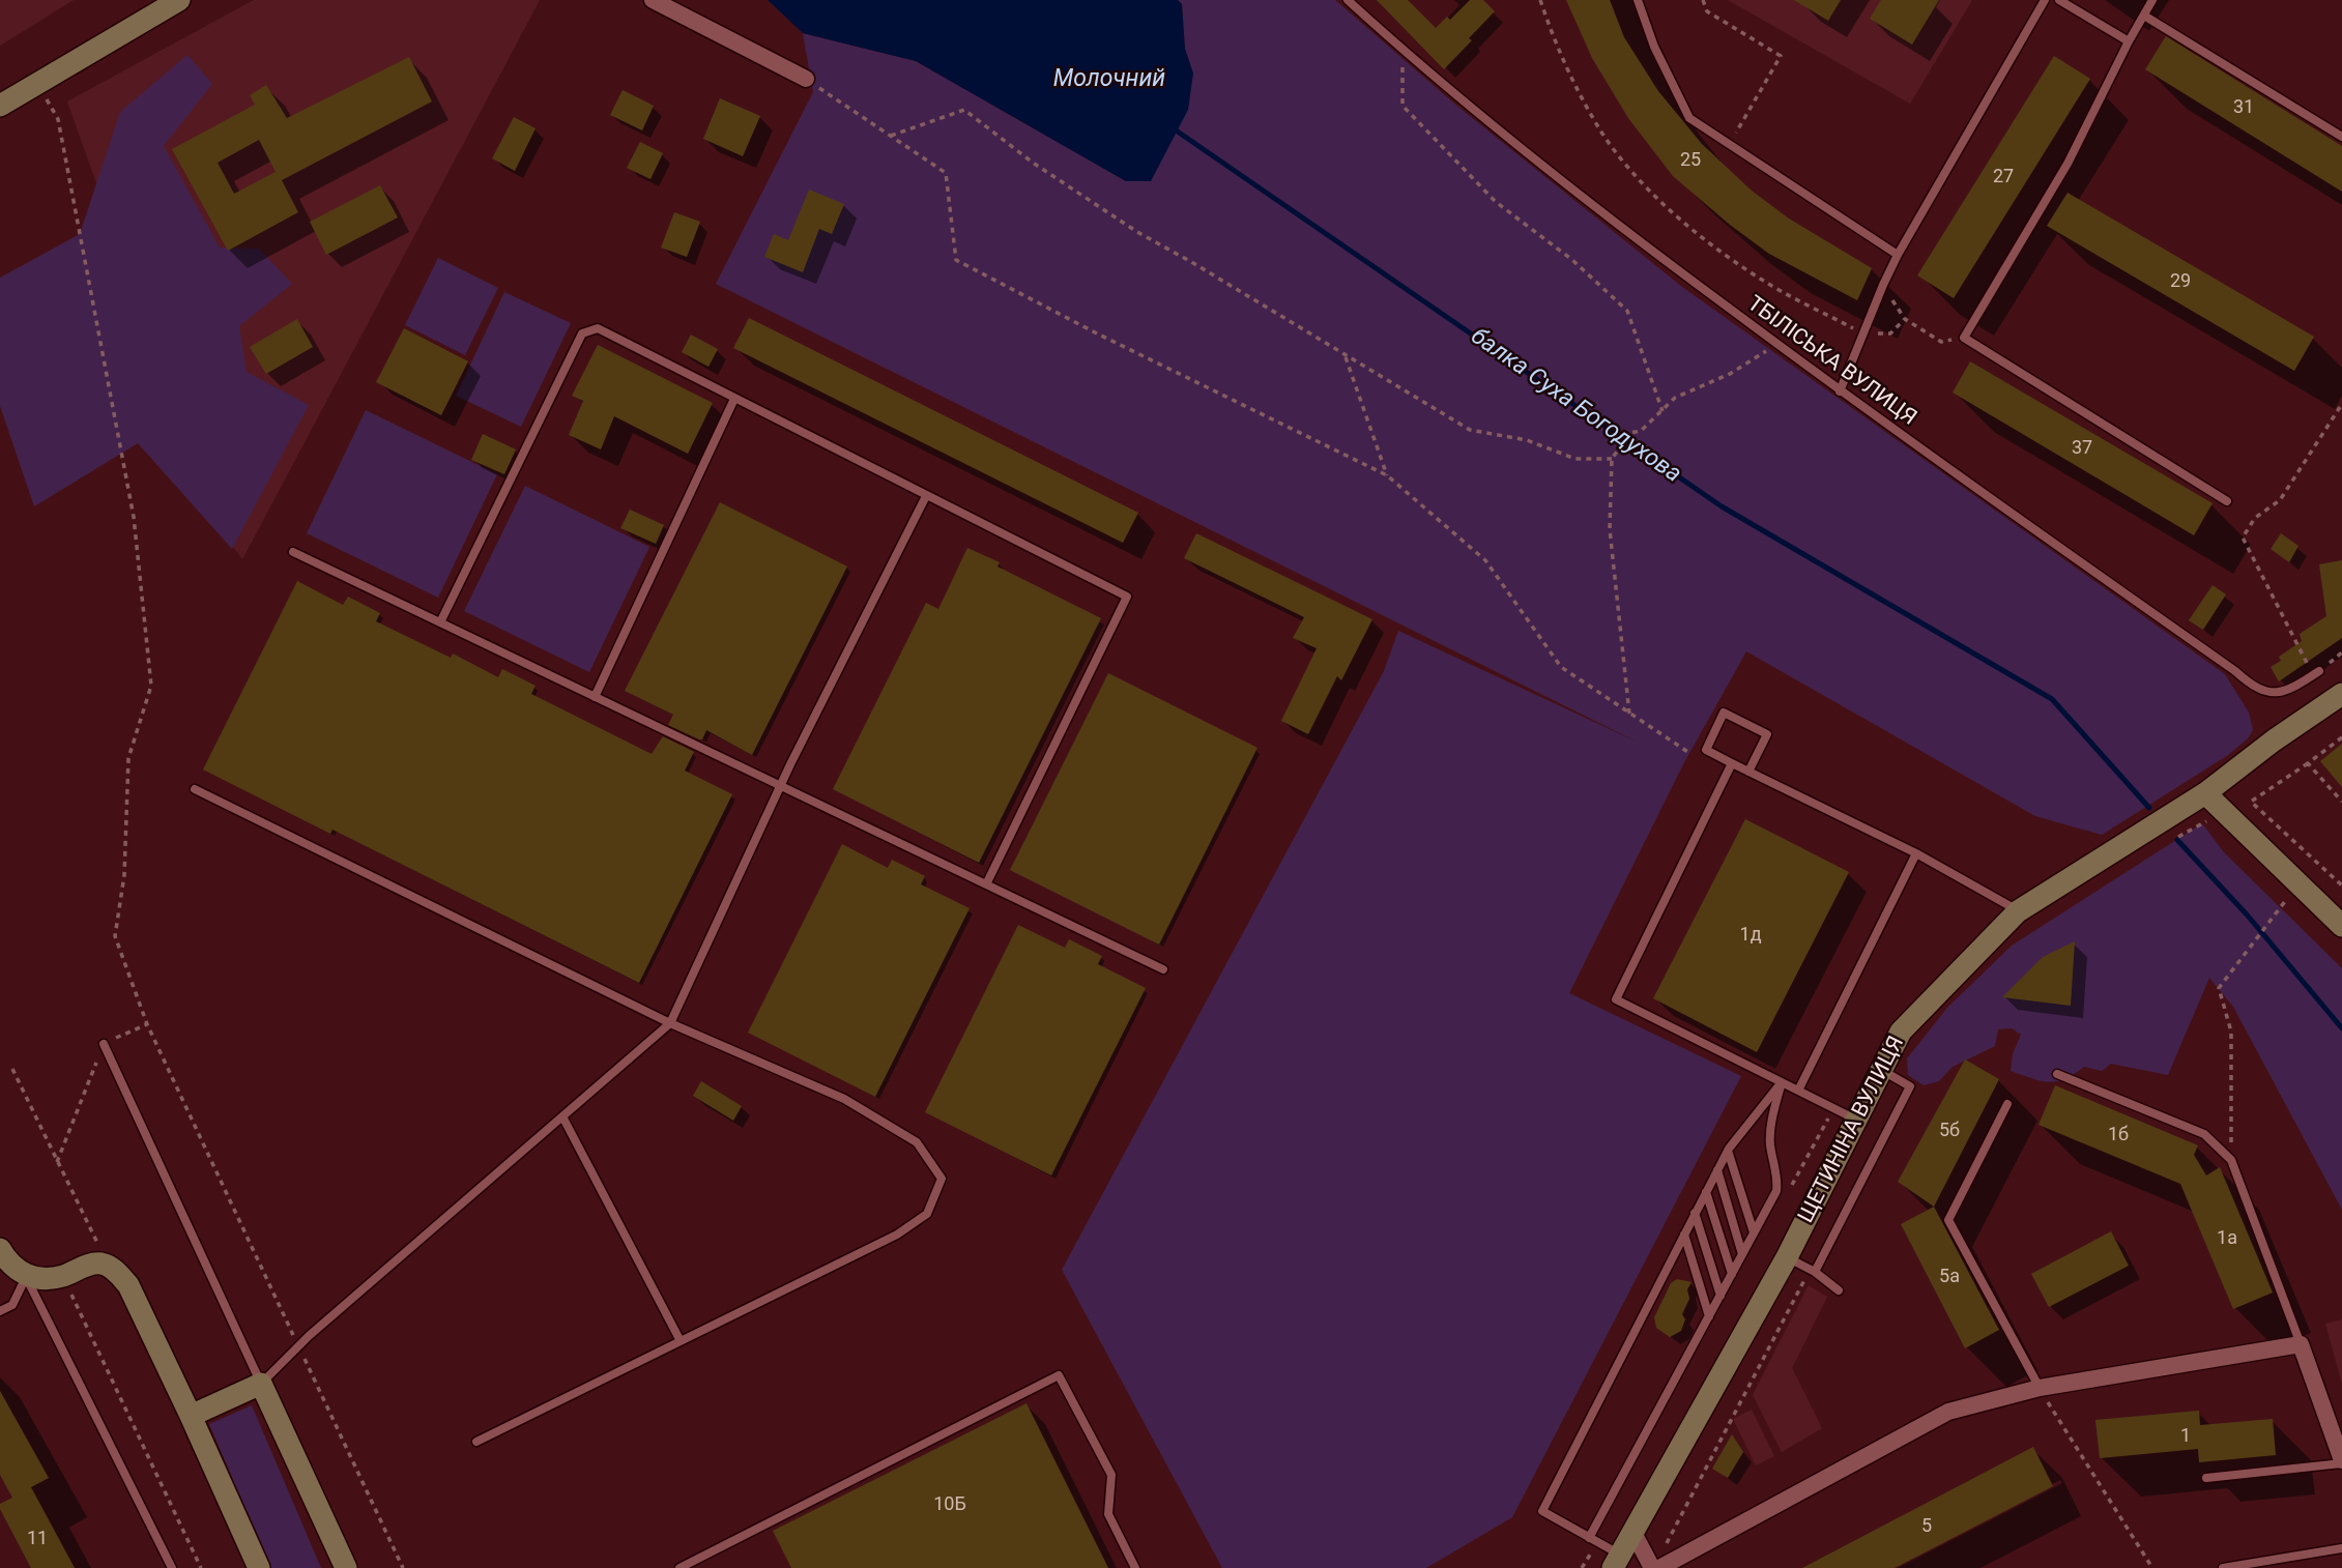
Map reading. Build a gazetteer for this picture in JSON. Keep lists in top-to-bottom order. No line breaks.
{"streets":{"street":["ЩЕТИНІНА ВУЛИЦЯ"],"lane":["ТБІЛІСЬКА ВУЛИЦЯ"]},"water":["Молочний","балка Суха Богодухова"],"house_numbers":["31","25","27","29","37","1д","5б","1б","1а","5а","1","10Б","5","11"]}
